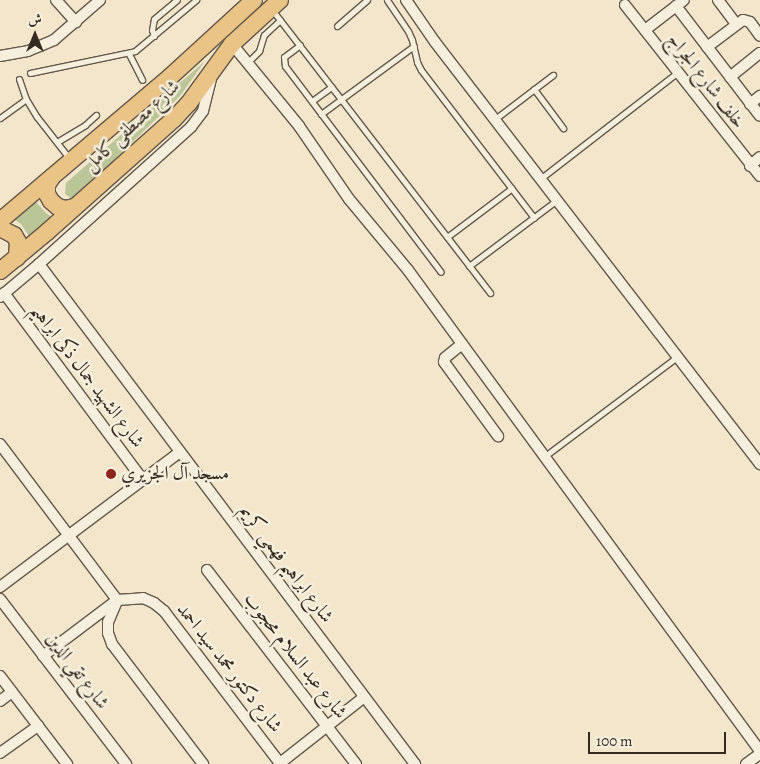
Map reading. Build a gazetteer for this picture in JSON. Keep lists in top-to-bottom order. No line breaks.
{"streets":{"main road":["شارع مصطفى كامل"],"street":["خلف شارع الجراج","شارع الشهيد جمال ذكى ابراهيم","شارع ابراهيم فهمي كريم","شارع عبد السلام محجوب","شارع دكتور محمد سيد احمد","شارع تقي الدين"]},"places":["مسجد آل الجزيري"],"scale_bar":"100 m","north":"top"}
